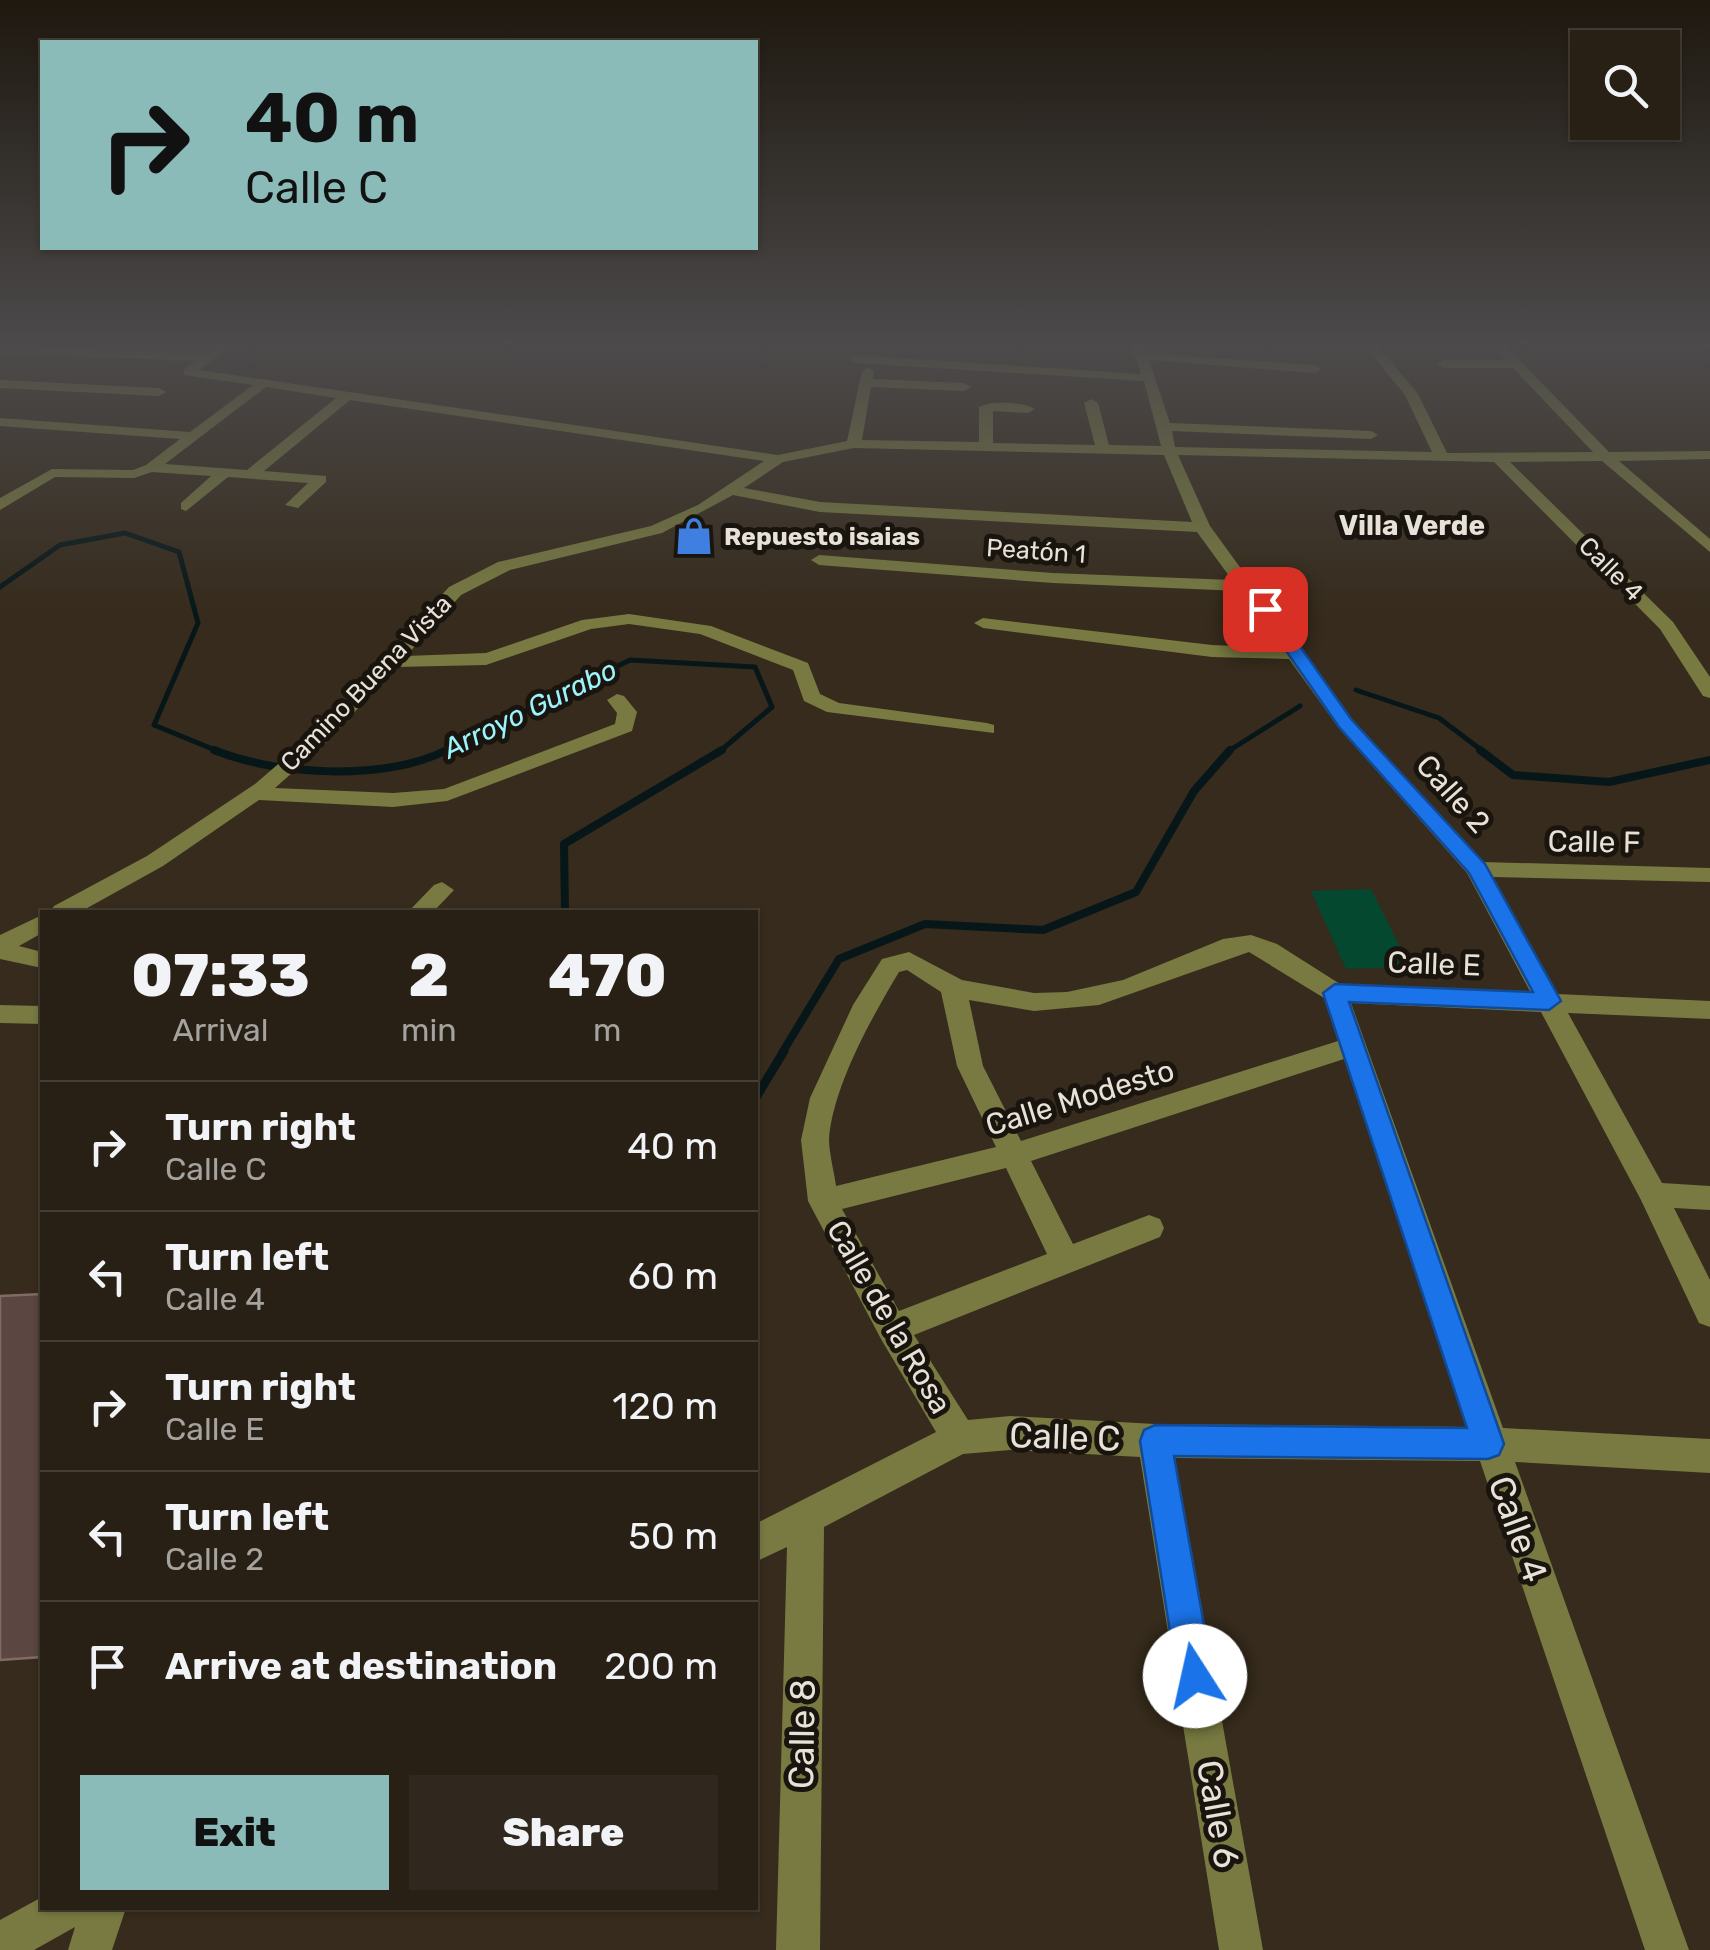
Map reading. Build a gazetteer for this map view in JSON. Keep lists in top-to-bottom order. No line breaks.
{"streets":{"street":["Peatón 1","Calle 4","Camino Buena Vista","Calle 2","Calle F","Calle E","Calle Modesto","Calle de la Rosa","Calle C","Calle 8","Calle 6"]},"crossings":[["Peatón 1","Calle 2"],["Calle 4","Camino Buena Vista"],["Calle 4","Calle E"],["Calle 4","Calle Modesto"],["Calle 4","Calle C"],["Camino Buena Vista","Calle 2"],["Calle 2","Calle F"],["Calle 2","Calle E"],["Calle Modesto","Calle de la Rosa"],["Calle de la Rosa","Calle C"],["Calle C","Calle 6"]],"districts":["Villa Verde"],"water":["Arroyo Gurabo"],"places":{"shop":["Repuesto isaias"]},"page":{"turn":["40 m","Calle C"],"eta":["07:33","Arrival","2","min","470","m"],"list":[{"name":"Turn right","note":"Calle C","value":"40 m"},{"name":"Turn left","note":"Calle 4","value":"60 m"},{"name":"Turn right","note":"Calle E","value":"120 m"},{"name":"Turn left","note":"Calle 2","value":"50 m"},{"name":"Arrive at destination","value":"200 m"}],"buttons":["Exit","Share"]}}
